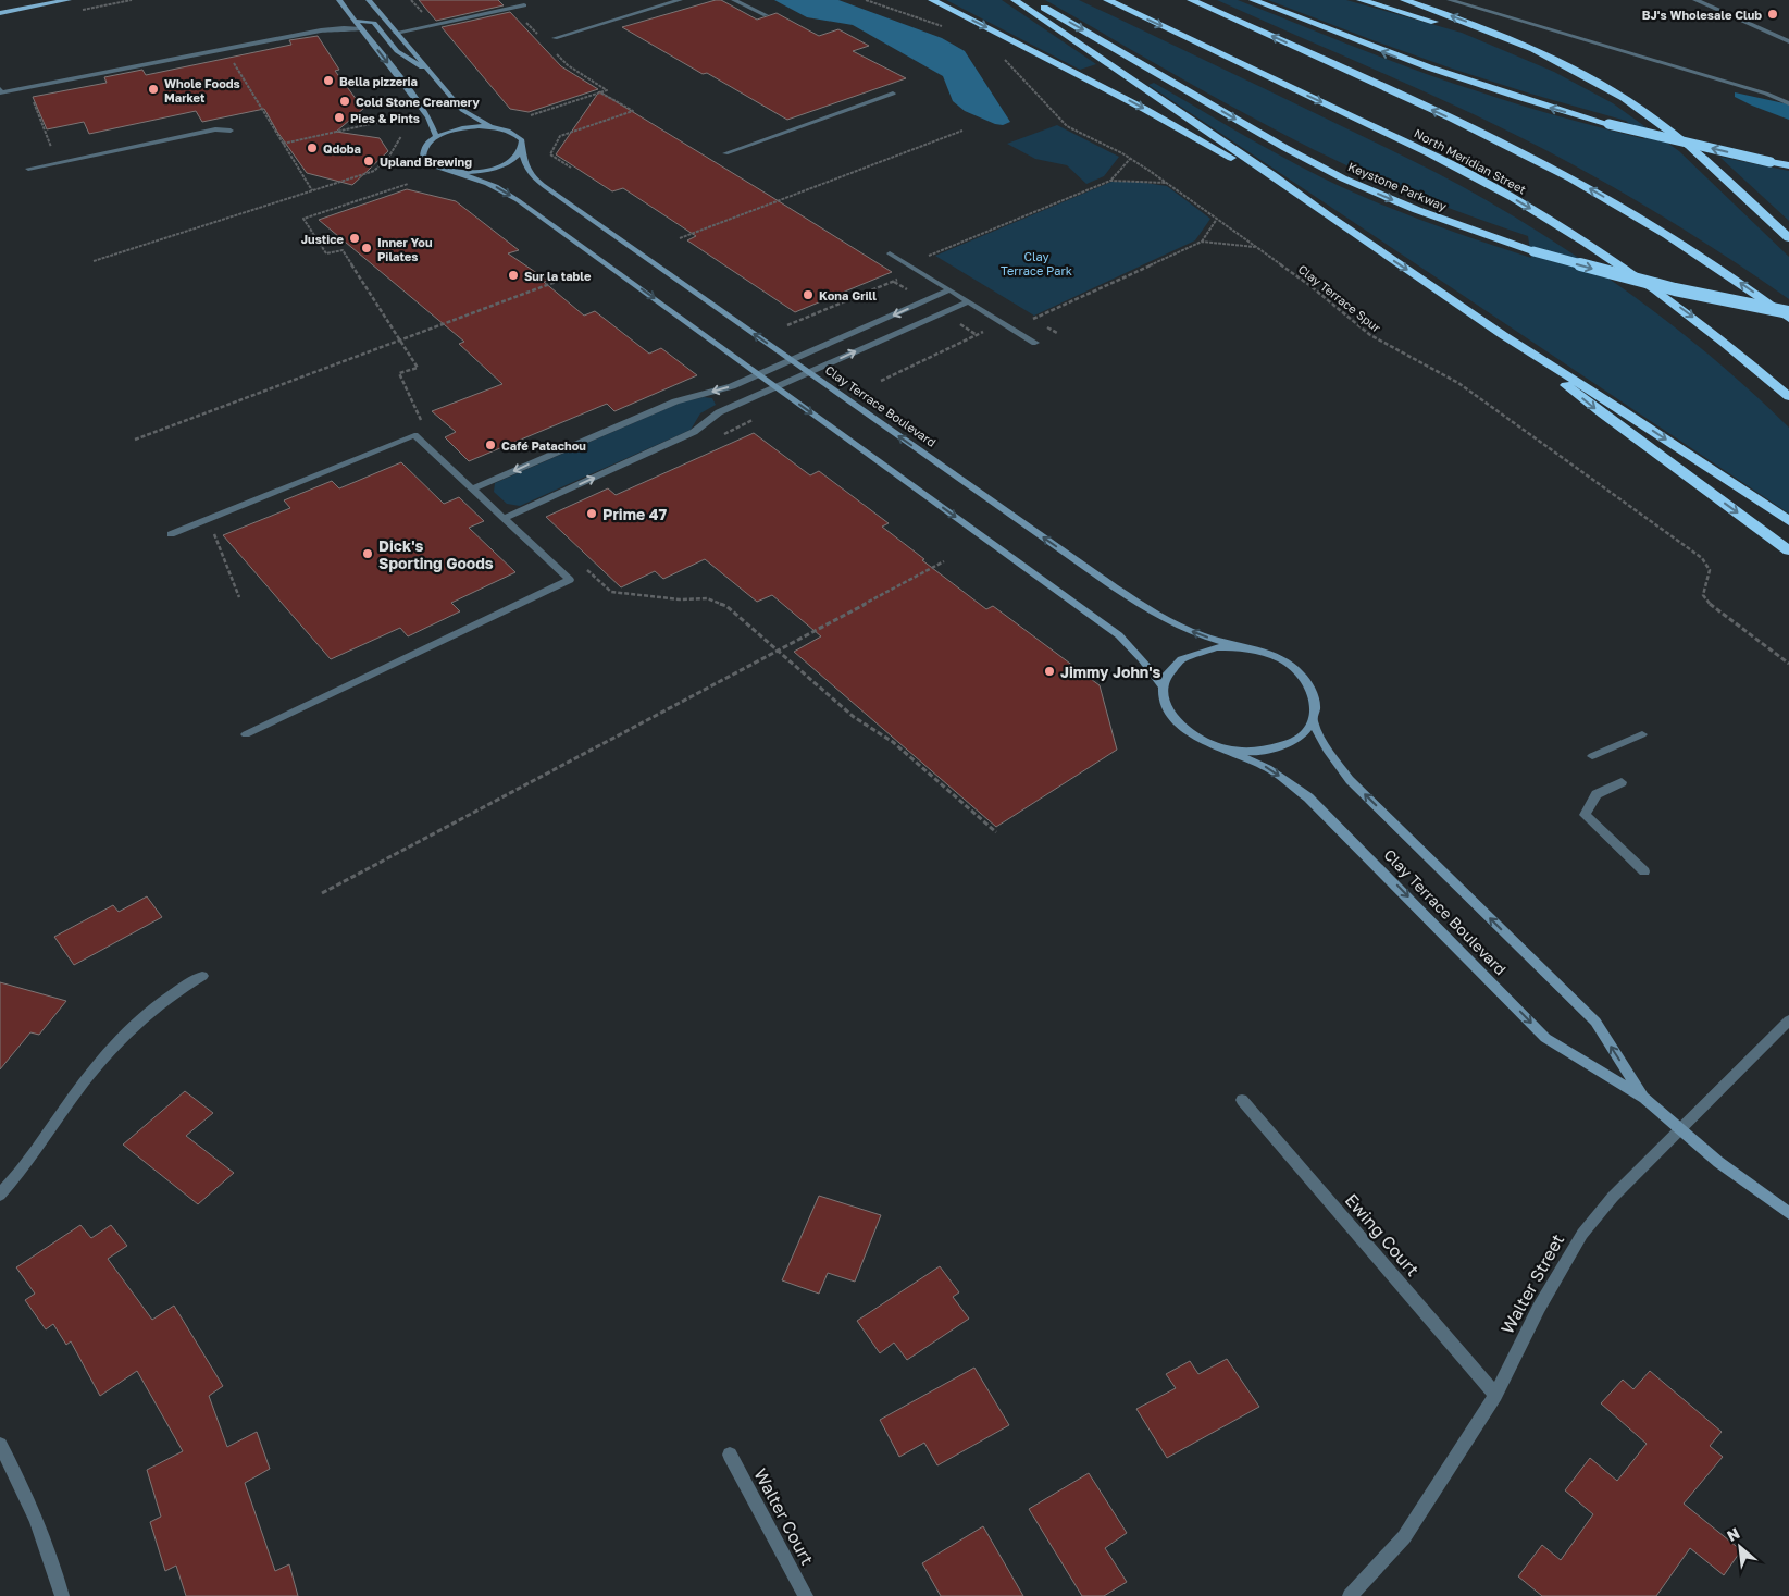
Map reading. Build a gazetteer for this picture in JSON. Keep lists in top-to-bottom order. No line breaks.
{"streets":{"highway":["North Meridian Street","Keystone Parkway"],"street":["Clay Terrace Boulevard","Ewing Court","Walter Street","Walter Court"],"path":["Clay Terrace Spur"]},"crossings":[["Clay Terrace Boulevard","Walter Street"],["Ewing Court","Walter Street"]],"parks":["Clay Terrace Park"],"places":["BJ's Wholesale Club","Bella pizzeria","Whole Foods Market","Cold Stone Creamery","Pies & Pints","Qdoba","Upland Brewing","Justice","Inner You Pilates","Sur la table","Kona Grill","Café Patachou","Prime 47","Dick's Sporting Goods","Jimmy John's"],"north":"top left"}
